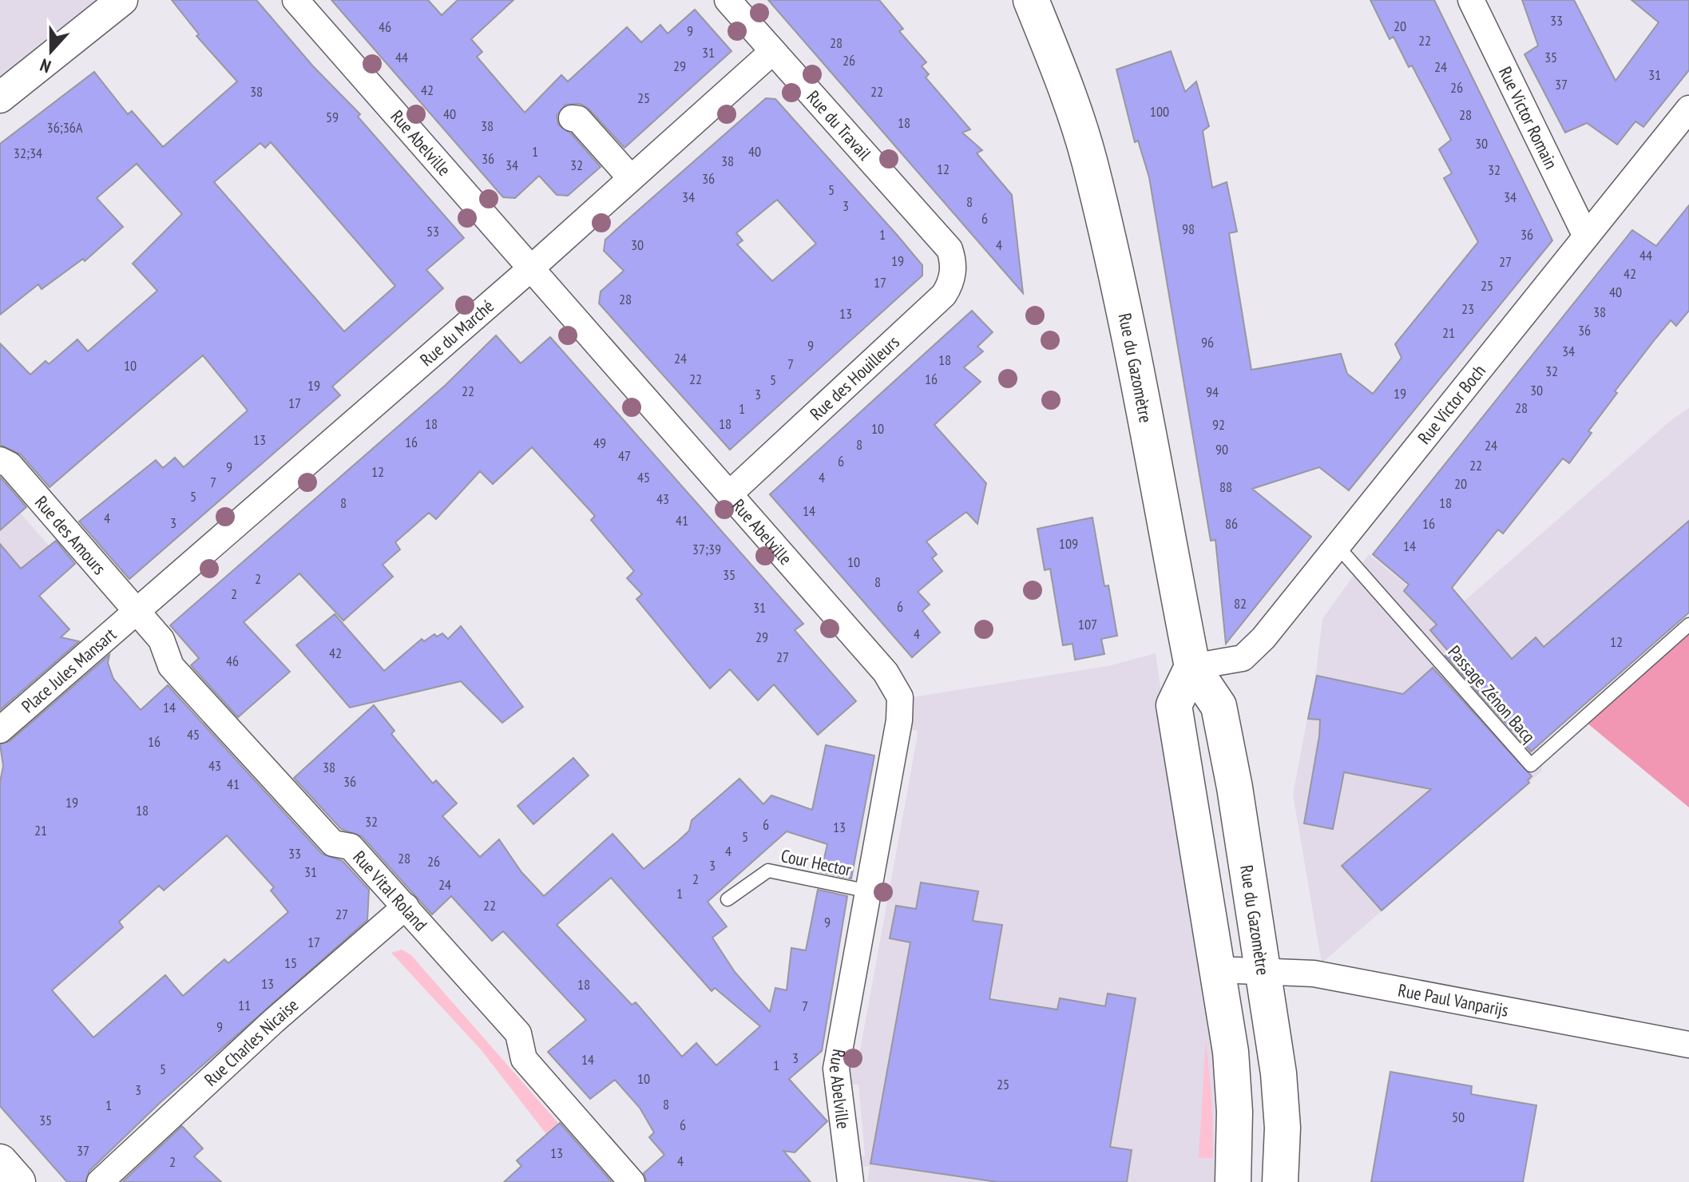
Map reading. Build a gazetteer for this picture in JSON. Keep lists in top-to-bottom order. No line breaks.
{"streets":{"main road":["Rue du Gazomètre"],"street":["Rue Victor Romain","Rue du Travail","Rue Abelville","Rue du Marché","Rue des Houilleurs","Rue Victor Boch","Rue des Amours","Place Jules Mansart","Rue Vital Roland","Rue Paul Vanparijs","Rue Charles Nicaise"],"lane":["Passage Zénon Bacq","Cour Hector"]},"crossings":[["Rue Victor Romain","Rue Victor Boch"],["Rue du Travail","Rue du Marché"],["Rue du Travail","Rue des Houilleurs"],["Rue Abelville","Rue du Marché"],["Rue Abelville","Rue des Houilleurs"],["Rue Abelville","Cour Hector"],["Rue du Marché","Rue des Amours"],["Rue du Marché","Place Jules Mansart"],["Rue du Marché","Rue Vital Roland"],["Rue du Gazomètre","Rue Victor Boch"],["Rue du Gazomètre","Rue Paul Vanparijs"],["Rue Victor Boch","Passage Zénon Bacq"],["Rue des Amours","Place Jules Mansart"],["Rue des Amours","Rue Vital Roland"],["Place Jules Mansart","Rue Vital Roland"],["Rue Vital Roland","Rue Charles Nicaise"]],"house_numbers":["33","20","46","9","22","28","31","44","35","26","29","24","31","37","26","42","38","22","25","100","40","28","59","18","38","36;36A","30","1","40","32;34","36","38","34","32","12","32","36","5","34","34","8","3","6","98","53","1","36","30","4","44","19","27","42","17","25","40","28","23","38","13","36","21","96","9","34","24","18","7","10","32","22","16","5","19","30","22","94","19","3","17","28","1","18","18","92","10","13","16","49","8","24","90","47","6","22","9","12","45","4","7","20","88","5","43","8","18","14","4","41","3","86","16","109","14","37;39","10","35","2","8","2","82","6","31","107","4","29","12","42","27","46","14","45","16","43","38","36","41","19","18","32","6","13","21","5","4","33","28","26","3","31","2","24","1","22","27","9","17","15","13","18","11","7","9","3","14","1","5","10","25","3","8","1","50","35","6","37","13","4","2"],"north":"bottom"}
